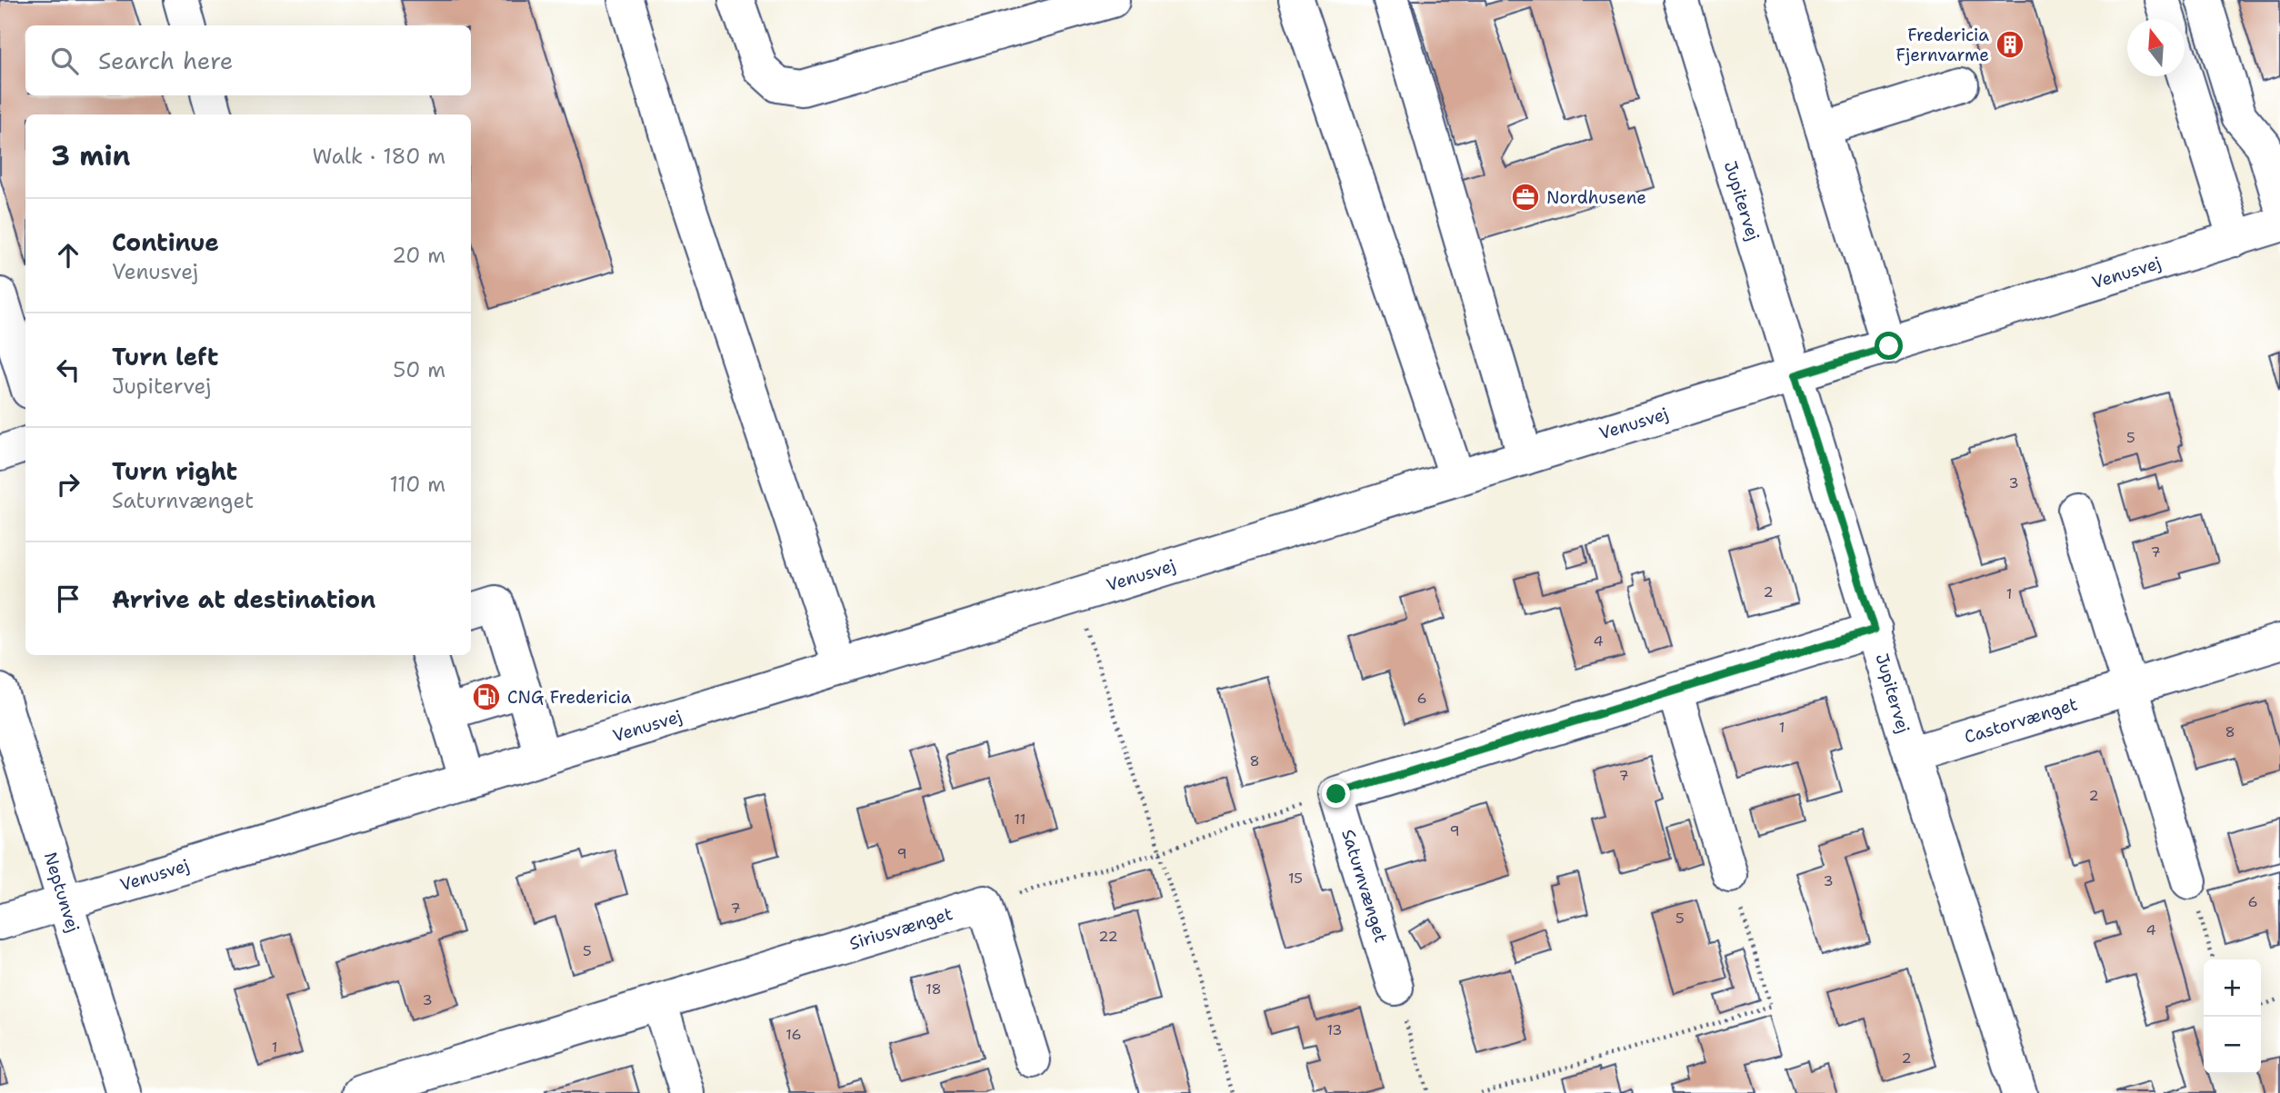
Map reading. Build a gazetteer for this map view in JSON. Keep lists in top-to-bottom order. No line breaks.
{"streets":{"street":["Jupitervej","Venusvej","Castorvænget","Saturnvænget","Neptunvej","Siriusvænget"]},"crossings":[["Jupitervej","Venusvej"],["Jupitervej","Castorvænget"],["Venusvej","Neptunvej"]],"places":{"building":["Fredericia Fjernvarme"],"office":["Nordhusene"],"fuel station":["CNG Fredericia"]},"house_numbers":["5","3","7","2","1","4","6","1","8","8","7","2","11","9","9","15","3","6","7","5","4","22","5","18","3","13","16","1","2"],"north":"top","page":{"search":"Search here","heading":["3 min","Walk · 180 m"],"list":[["Continue","Venusvej","20 m"],["Turn left","Jupitervej","50 m"],["Turn right","Saturnvænget","110 m"],"Arrive at destination"],"map_buttons":["+","−"]}}
